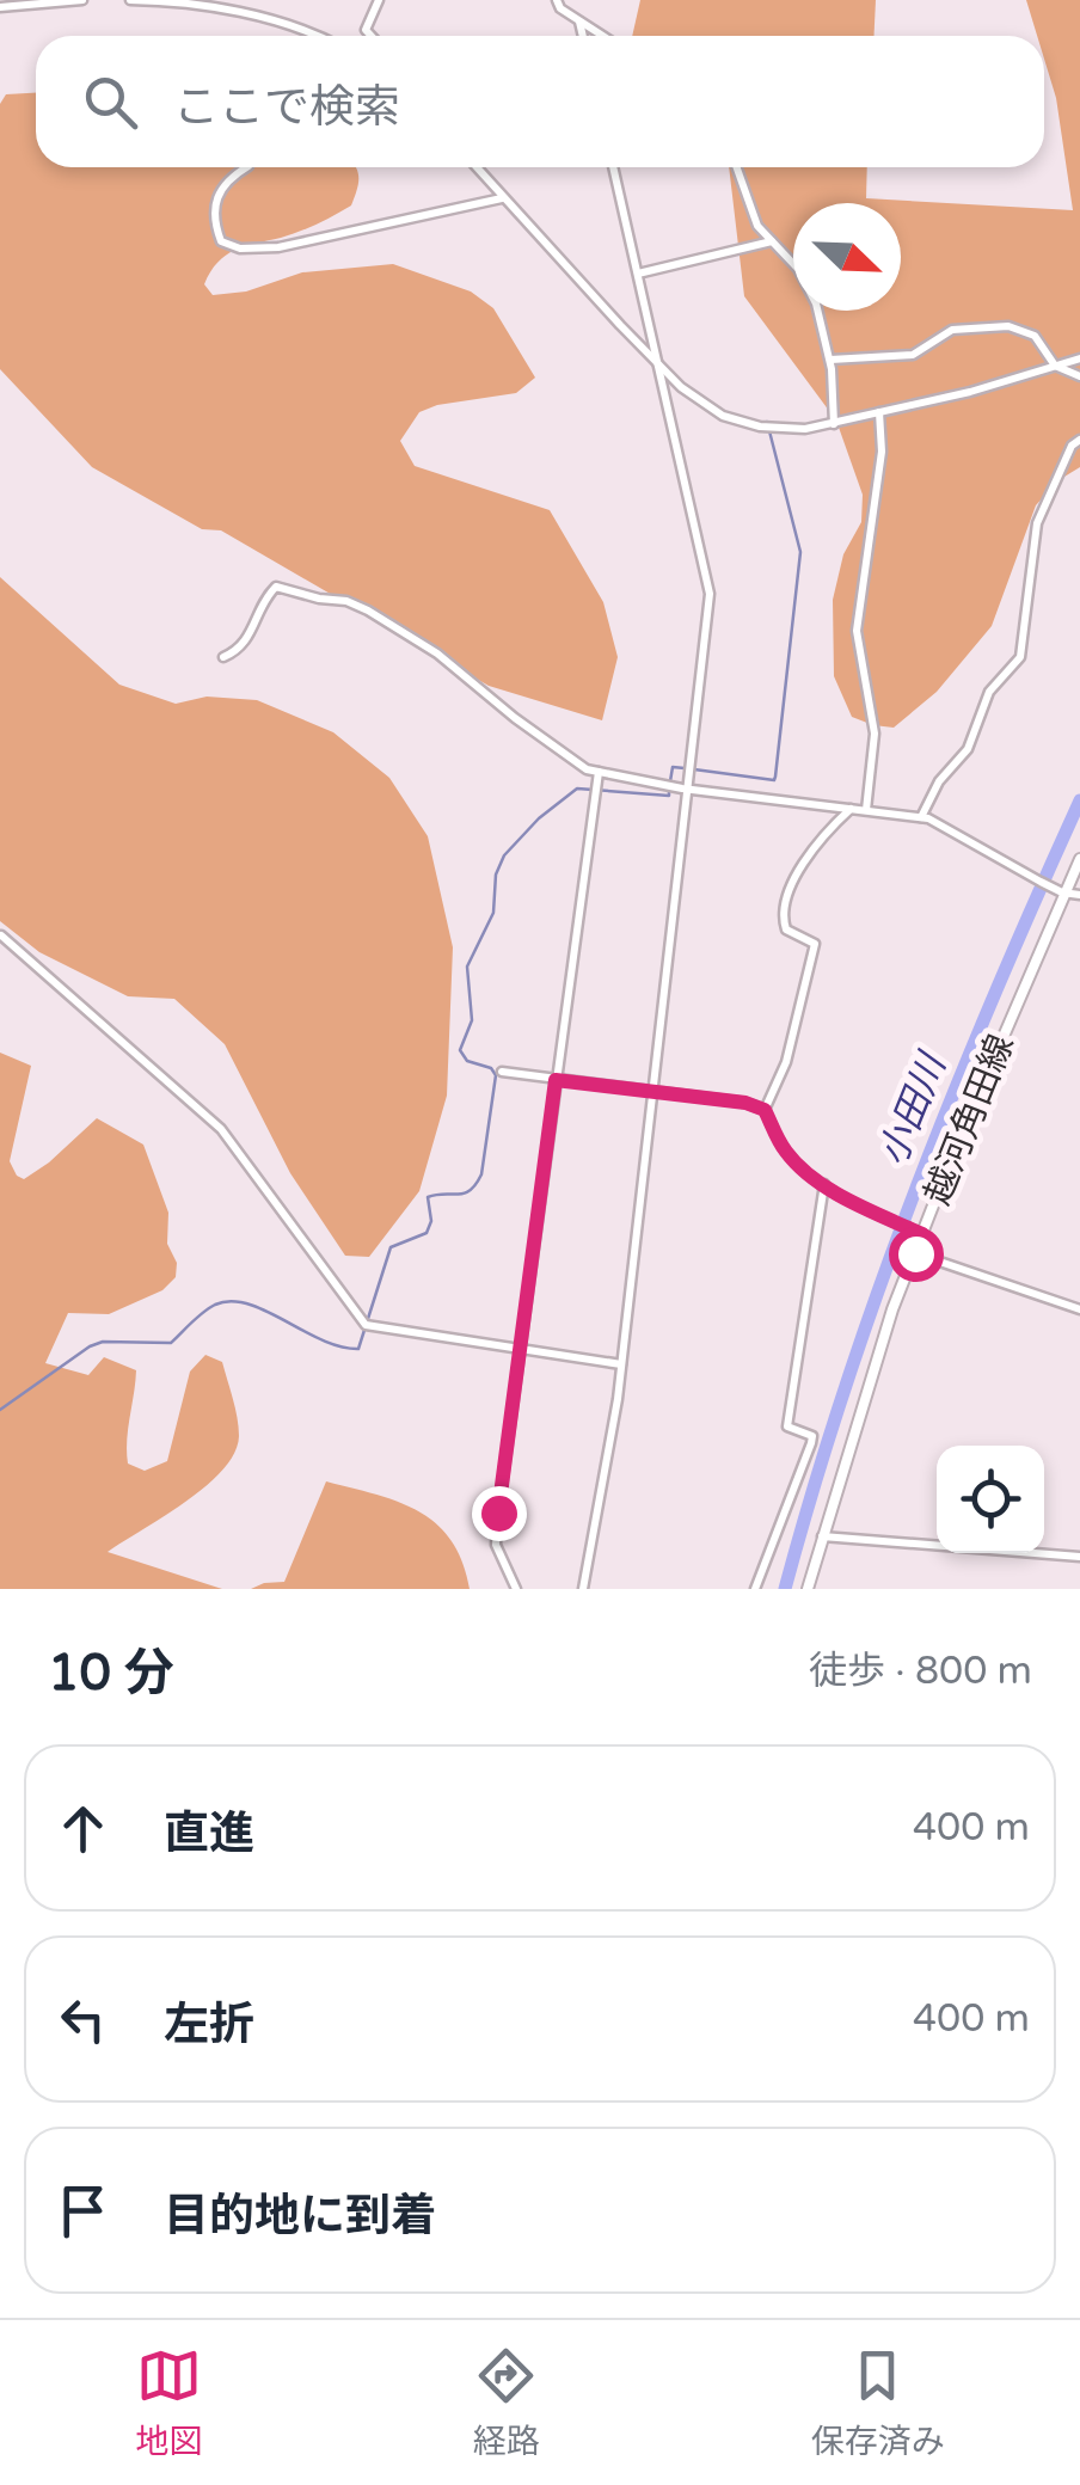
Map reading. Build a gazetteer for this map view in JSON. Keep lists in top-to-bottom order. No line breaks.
{"streets":{"main road":["越河角田線"]},"water":["小田川"],"north":"bottom right","page":{"search":"ここで検索","heading":["10 分","徒歩 · 800 m"],"list":[["直進","400 m"],["左折","400 m"],"目的地に到着"],"nav":["地図","経路","保存済み"]}}
